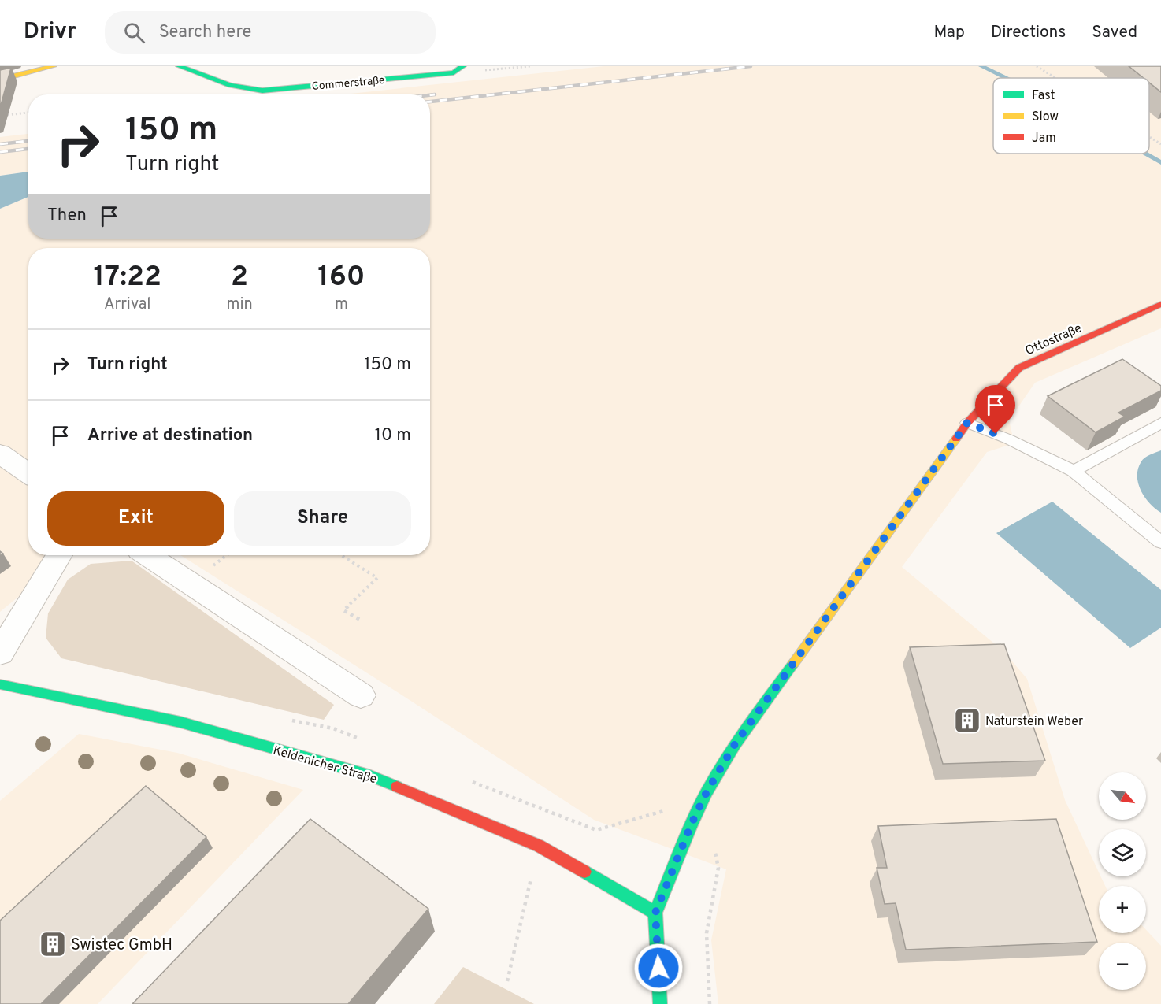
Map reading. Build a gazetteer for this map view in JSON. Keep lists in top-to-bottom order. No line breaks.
{"streets":{"street":["Commerstraße","Ottostraße","Keldenicher Straße"]},"crossings":[["Ottostraße","Keldenicher Straße"]],"places":{"building":["Naturstein Weber","Swistec GmbH"]},"legend":["Fast","Slow","Jam"],"north":"bottom right","page":{"header":"Drivr","search":"Search here","nav":["Map","Directions","Saved"],"turn":["150 m","Turn right"],"then":"Then","eta":["17:22","Arrival","2","min","160","m"],"list":[{"name":"Turn right","value":"150 m"},{"name":"Arrive at destination","value":"10 m"}],"buttons":["Exit","Share"],"map_buttons":["+","−"]}}
